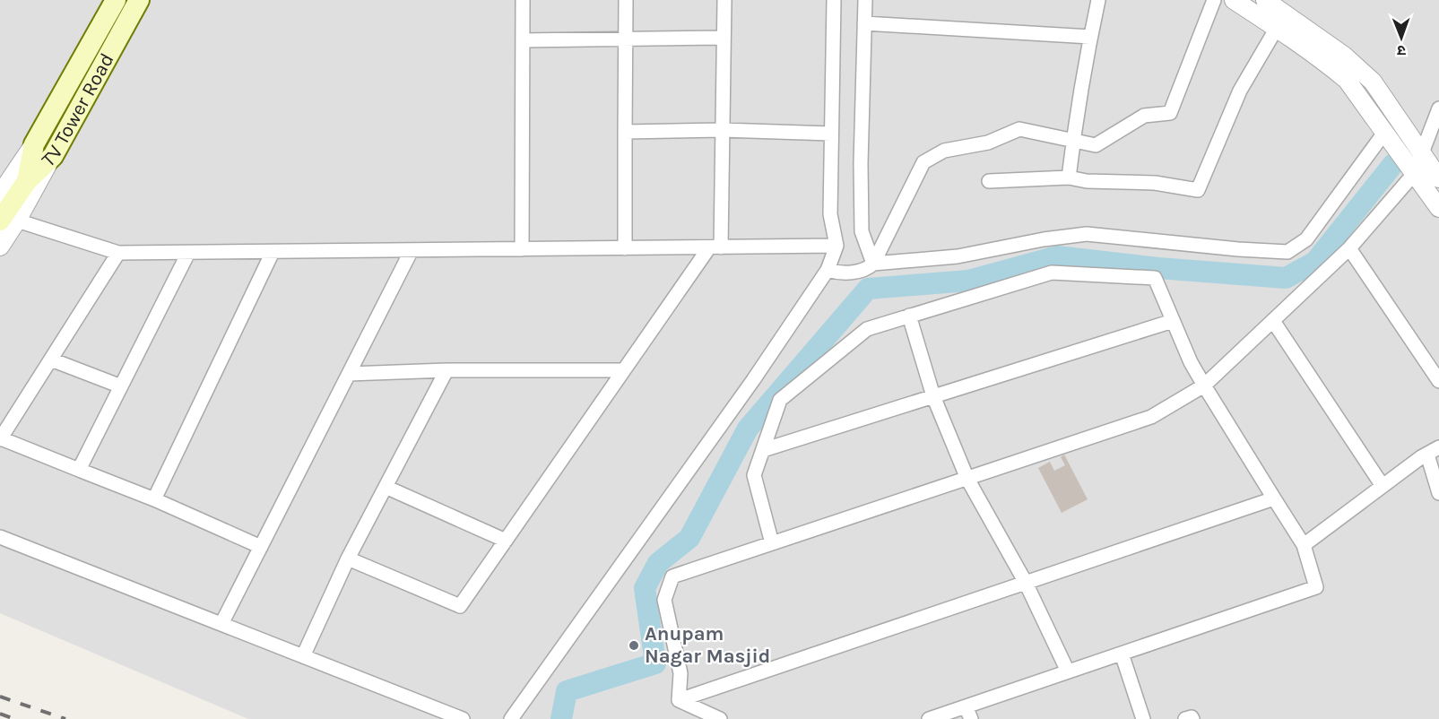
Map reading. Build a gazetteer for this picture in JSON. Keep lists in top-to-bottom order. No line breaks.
{"streets":{"main road":["TV Tower Road"]},"places":["Anupam Nagar Masjid"],"north":"bottom"}
